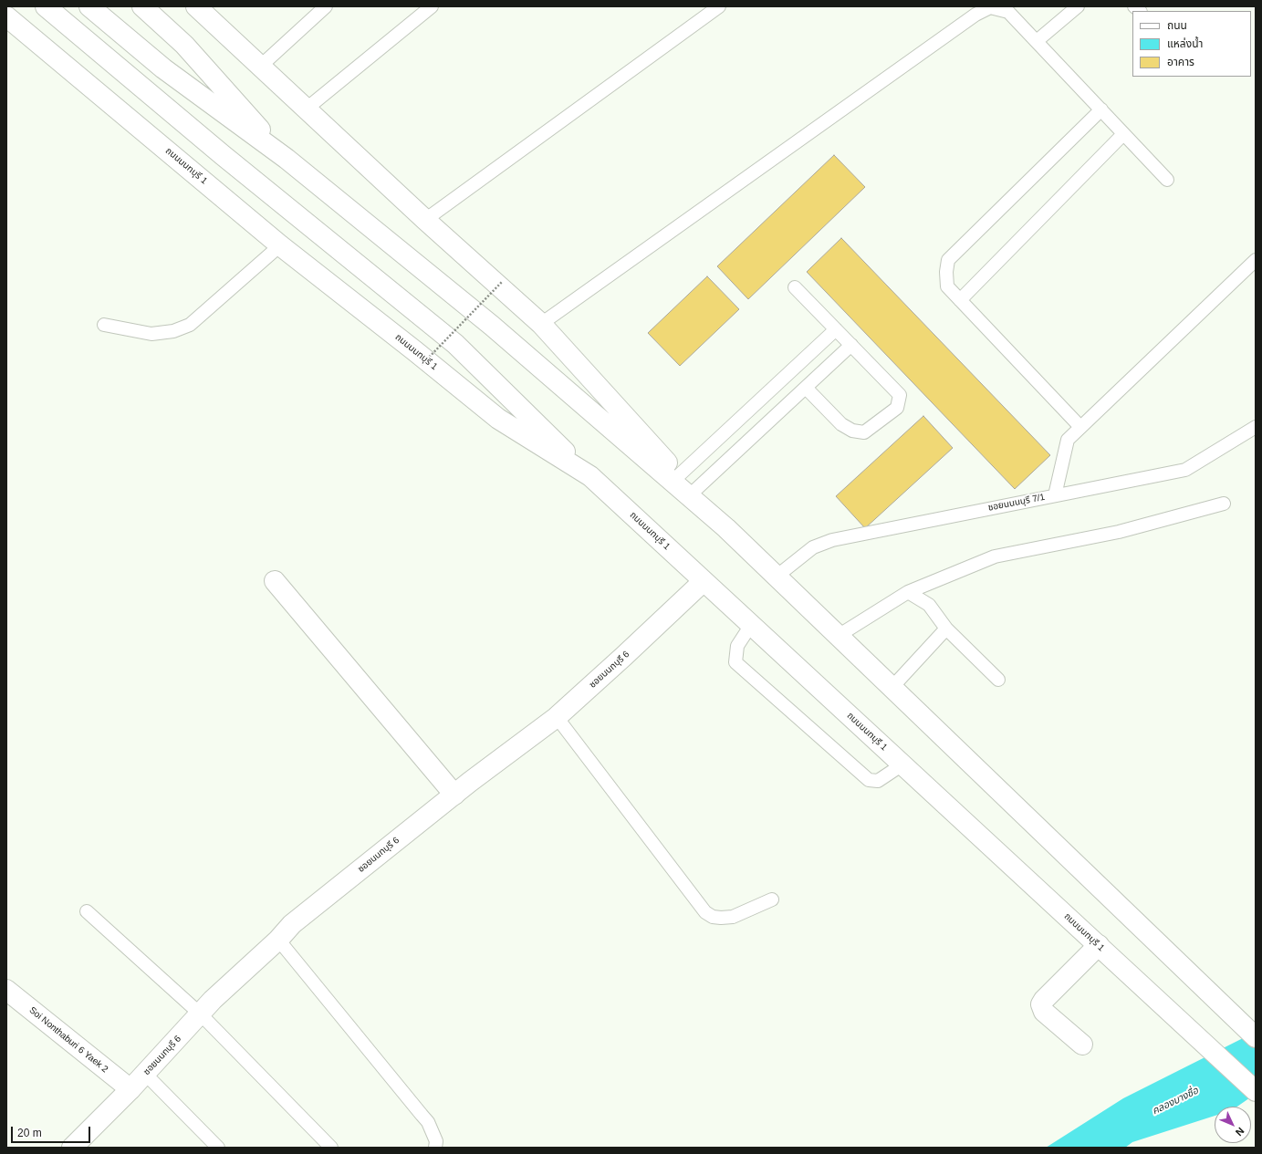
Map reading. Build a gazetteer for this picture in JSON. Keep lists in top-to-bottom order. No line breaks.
{"streets":{"main road":["ถนนนนทบุรี 1","ซอยนนทบุรี 6","Soi Nonthaburi 6 Yaek 2"],"lane":["ซอยนนนบุรี 7/1"]},"crossings":[["ถนนนนทบุรี 1","ซอยนนทบุรี 6"],["ซอยนนทบุรี 6","Soi Nonthaburi 6 Yaek 2"]],"water":["คลองบางซื่อ"],"legend":["ถนน","แหล่งน้ำ","อาคาร"],"scale_bar":"20 m","north":"bottom right"}
